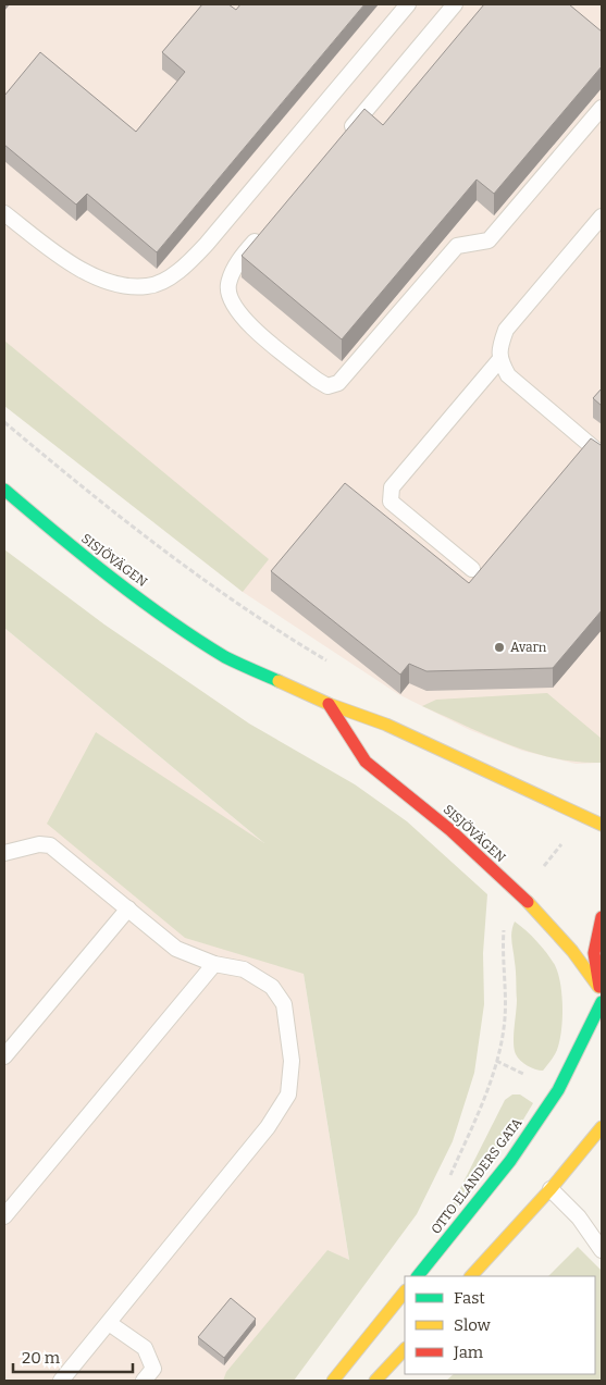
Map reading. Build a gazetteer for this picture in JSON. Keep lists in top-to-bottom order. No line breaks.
{"streets":{"street":["SISJÖVÄGEN","OTTO ELANDERS GATA"]},"places":["Avarn"],"legend":["Fast","Slow","Jam"],"scale_bar":"20 m"}
